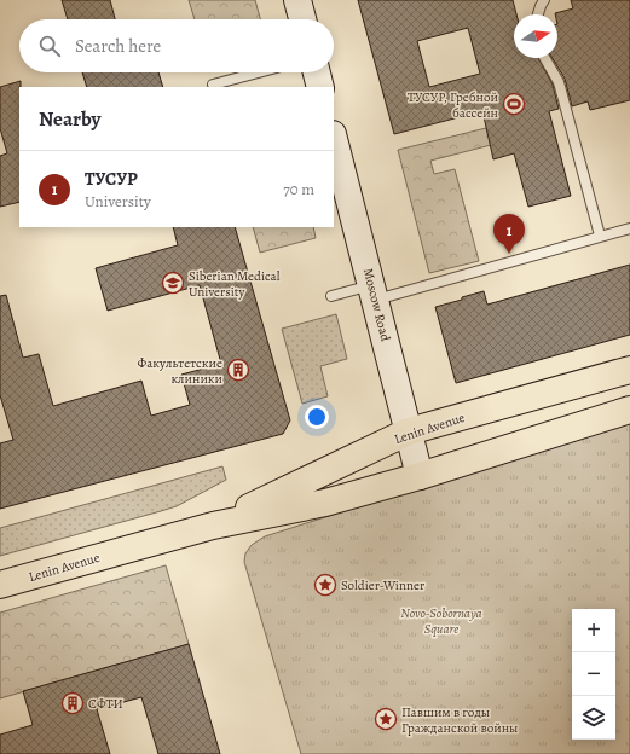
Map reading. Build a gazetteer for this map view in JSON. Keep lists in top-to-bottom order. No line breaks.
{"streets":{"main road":["Moscow Road","Lenin Avenue"]},"crossings":[["Moscow Road","Lenin Avenue"]],"parks":["Novo-Sobornaya Square"],"places":{"sports":["ТУСУР, Гребной бассейн"],"school or university":["Siberian Medical University"],"building":["Факультетские клиники","СФТИ"],"place":["Soldier-Winner","Павшим в годы Гражданской войны"]},"north":"right","page":{"search":"Search here","heading":"Nearby","list":[{"mark":"1","name":"ТУСУР","note":"University","value":"70 m"}],"pins":"1","map_buttons":["+","−"]}}
